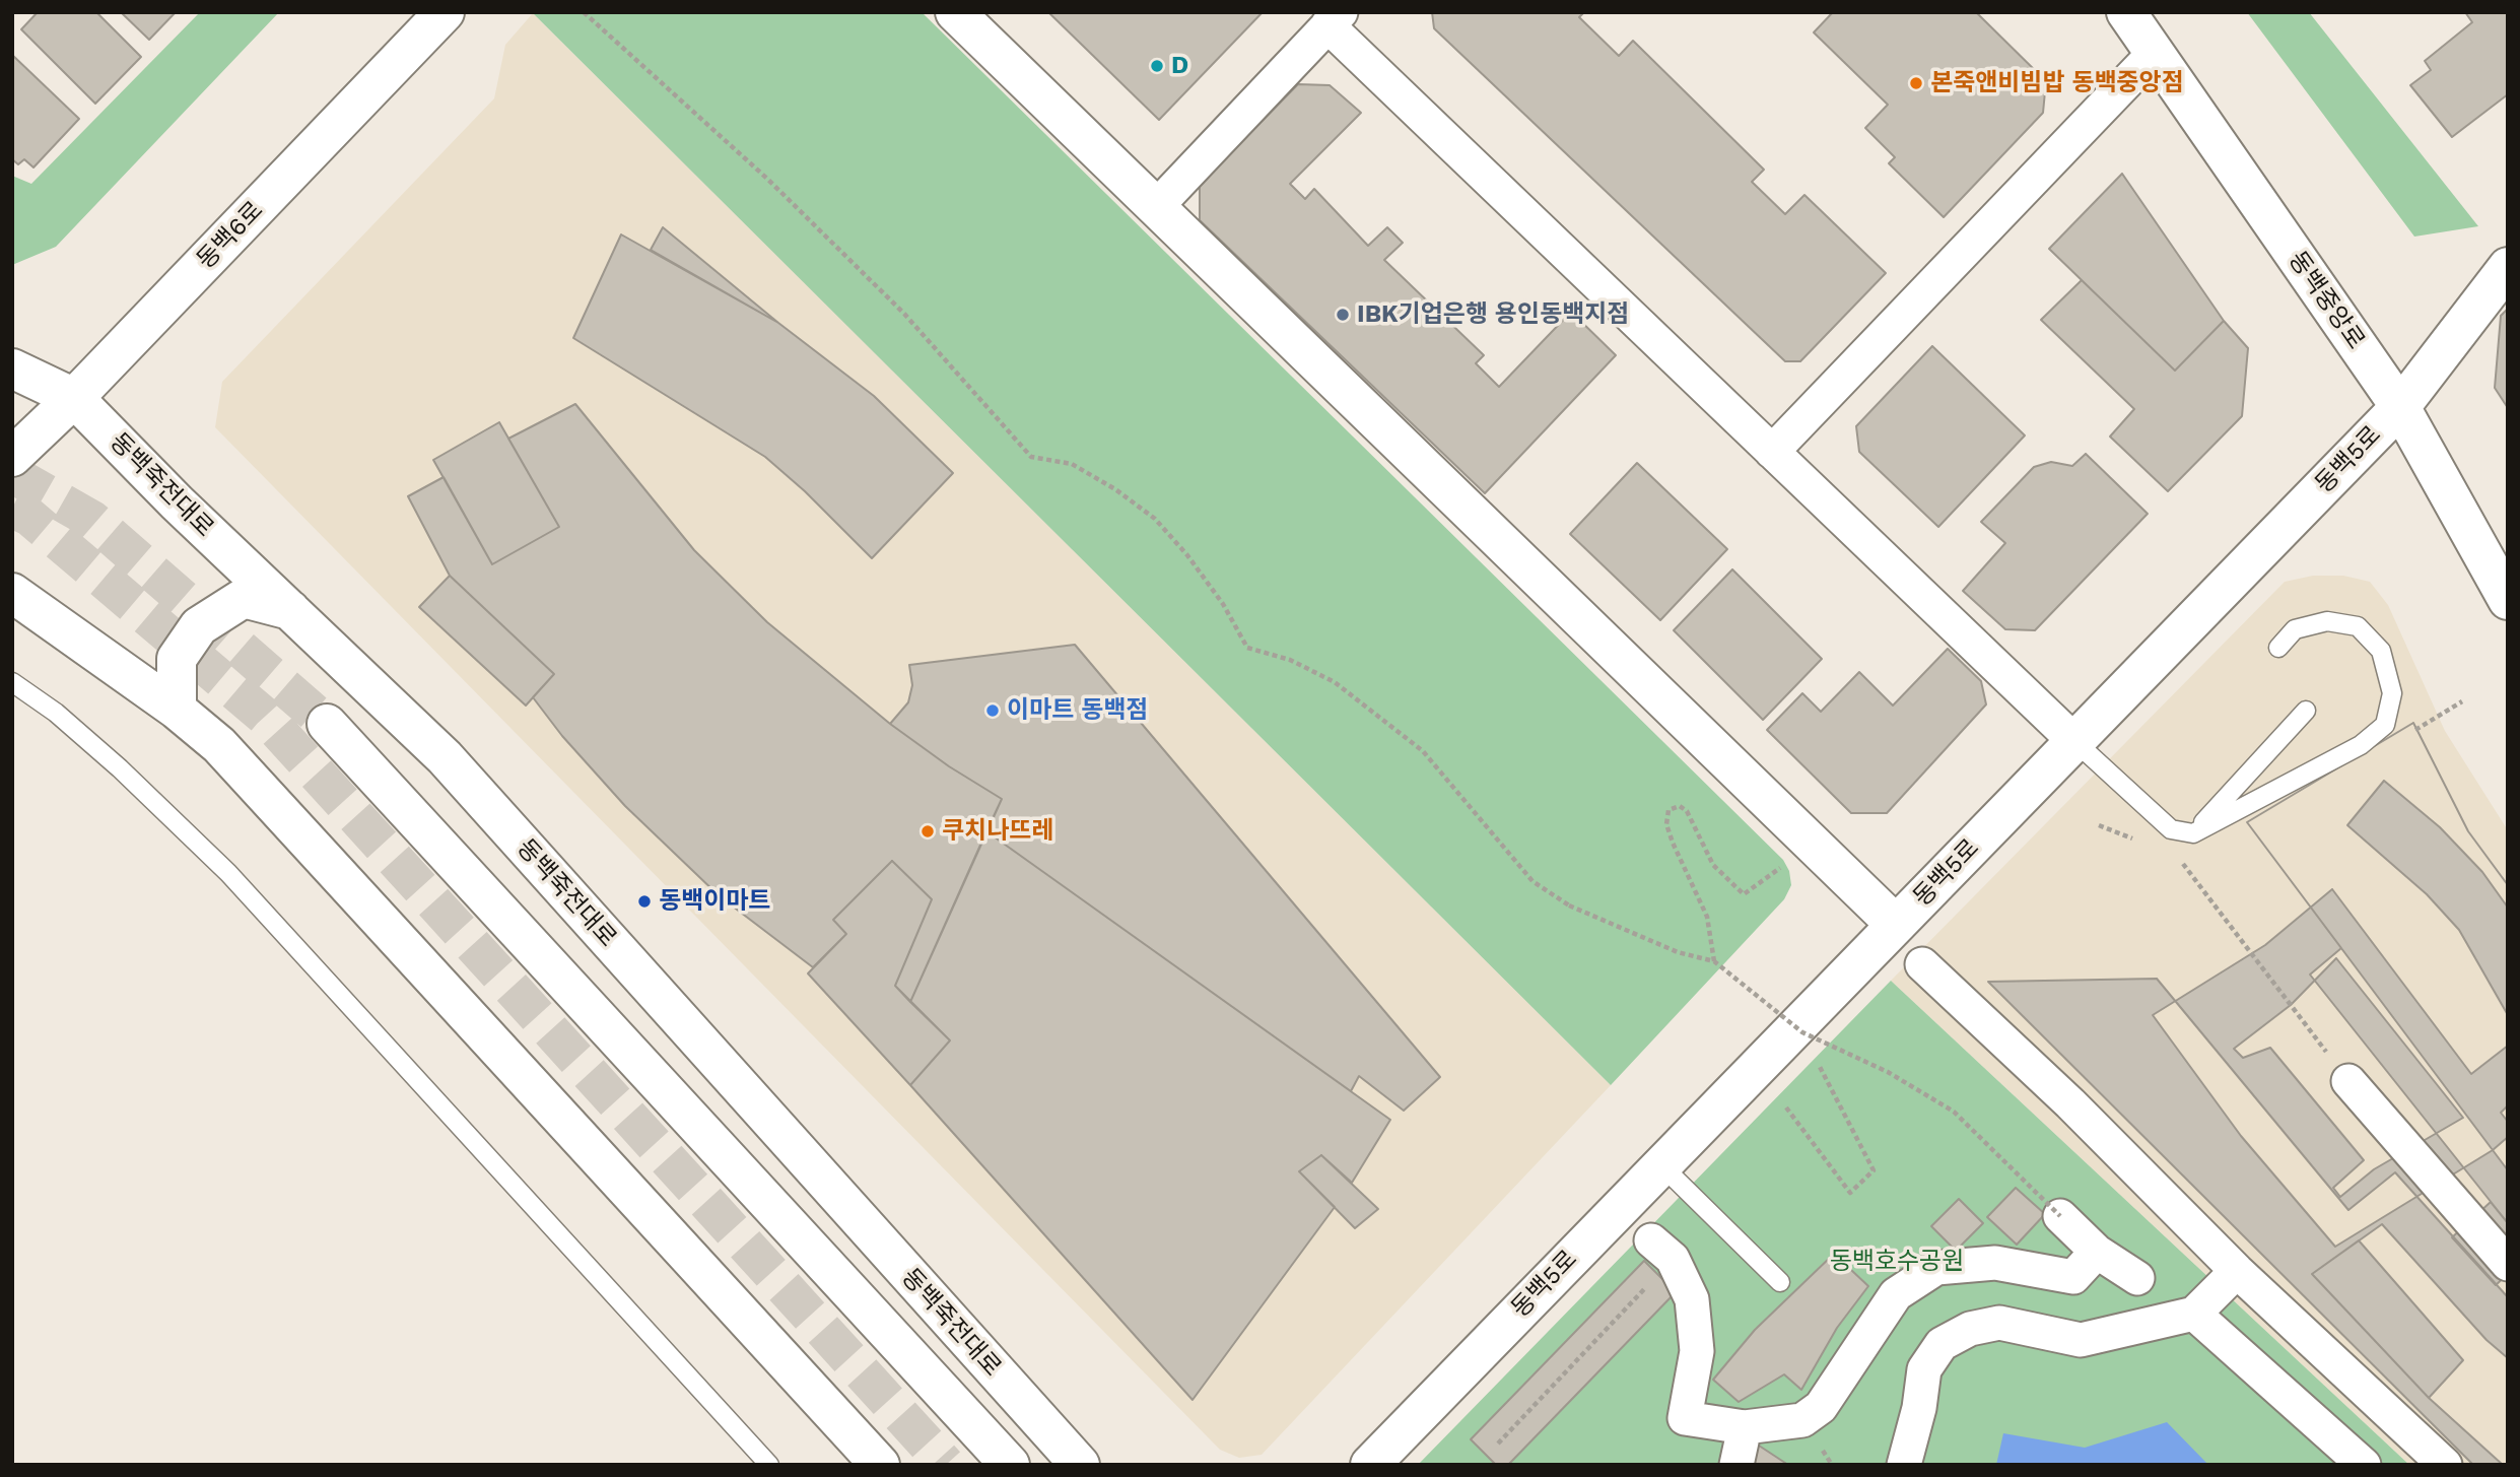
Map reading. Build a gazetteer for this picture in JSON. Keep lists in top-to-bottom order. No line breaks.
{"streets":{"street":["동백6로","동백중앙로","동백5로","동백죽전대로"]},"crossings":[["동백6로","동백죽전대로"],["동백중앙로","동백5로"]],"parks":["동백호수공원"],"places":["D","본죽앤비빔밥 동백중앙점","IBK기업은행 용인동백지점","이마트 동백점","쿠치나뜨레","동백이마트"]}
